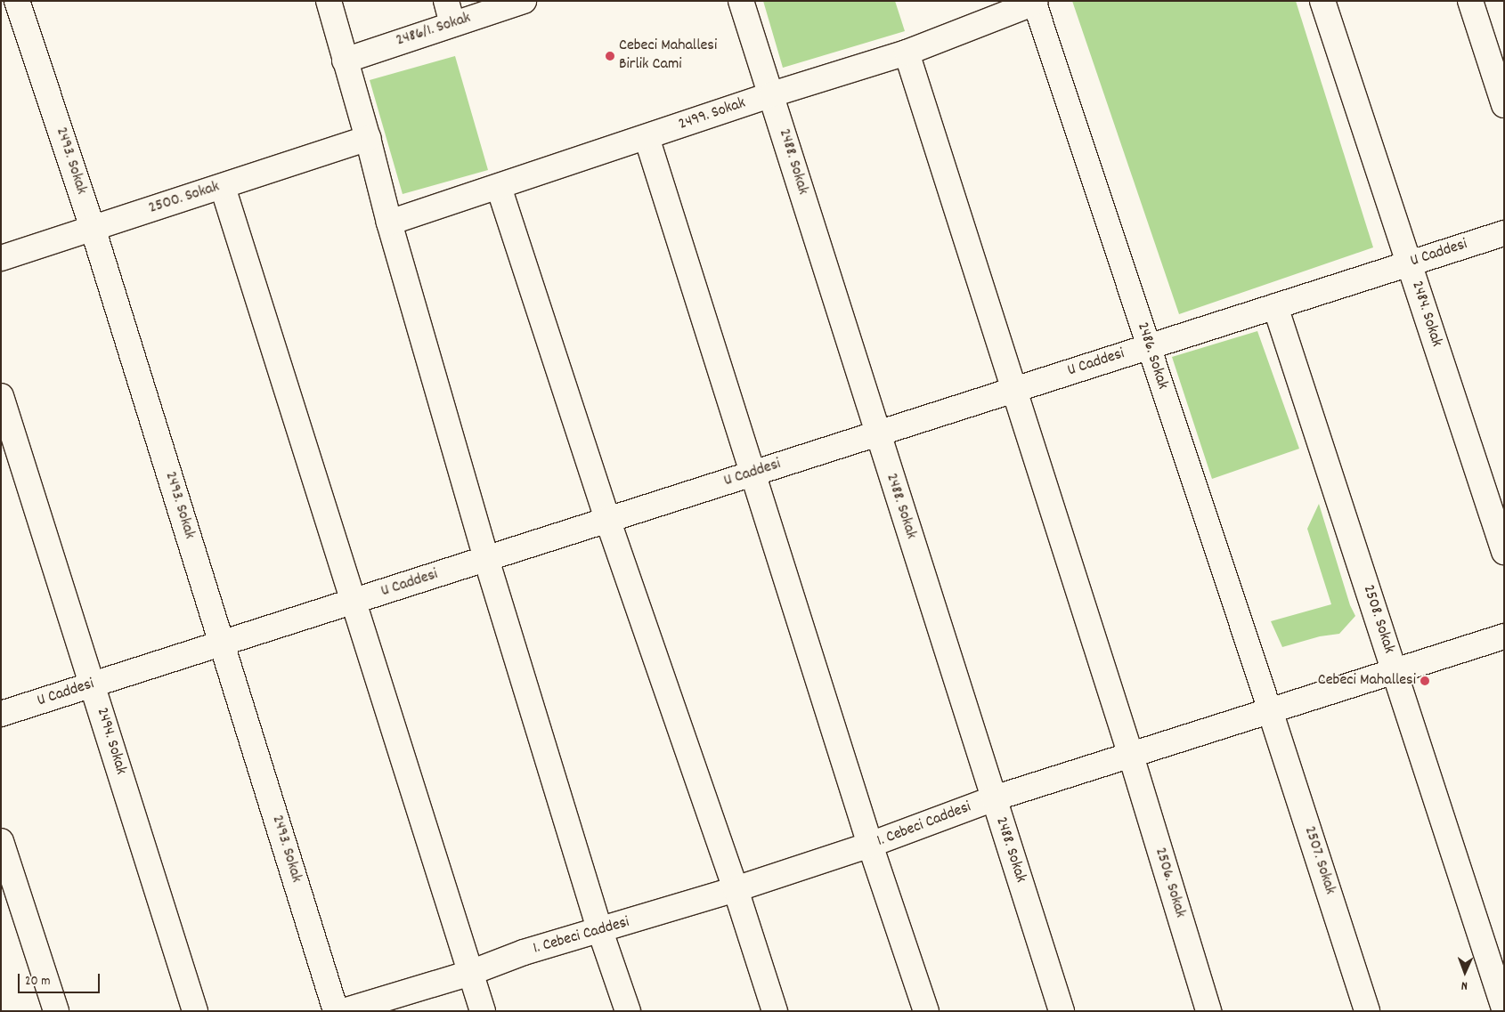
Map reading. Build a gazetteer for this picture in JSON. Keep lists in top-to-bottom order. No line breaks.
{"streets":{"street":["2486/1. Sokak","2499. Sokak","2493. Sokak","2488. Sokak","2500. Sokak","U Caddesi","2484. Sokak","2486. Sokak","2508. Sokak","2494. Sokak","1. Cebeci Caddesi","2507. Sokak","2506. Sokak"]},"crossings":[["2499. Sokak","2488. Sokak"],["2499. Sokak","2486. Sokak"],["2499. Sokak","2506. Sokak"],["2493. Sokak","2500. Sokak"],["2493. Sokak","U Caddesi"],["2488. Sokak","U Caddesi"],["2488. Sokak","1. Cebeci Caddesi"],["U Caddesi","2484. Sokak"],["U Caddesi","2486. Sokak"],["U Caddesi","2508. Sokak"],["U Caddesi","2494. Sokak"],["U Caddesi","2506. Sokak"],["2486. Sokak","1. Cebeci Caddesi"],["2486. Sokak","2507. Sokak"],["2508. Sokak","1. Cebeci Caddesi"],["1. Cebeci Caddesi","2507. Sokak"],["1. Cebeci Caddesi","2506. Sokak"]],"places":["Cebeci Mahallesi Birlik Cami","Cebeci Mahallesi"],"scale_bar":"20 m","north":"bottom"}
